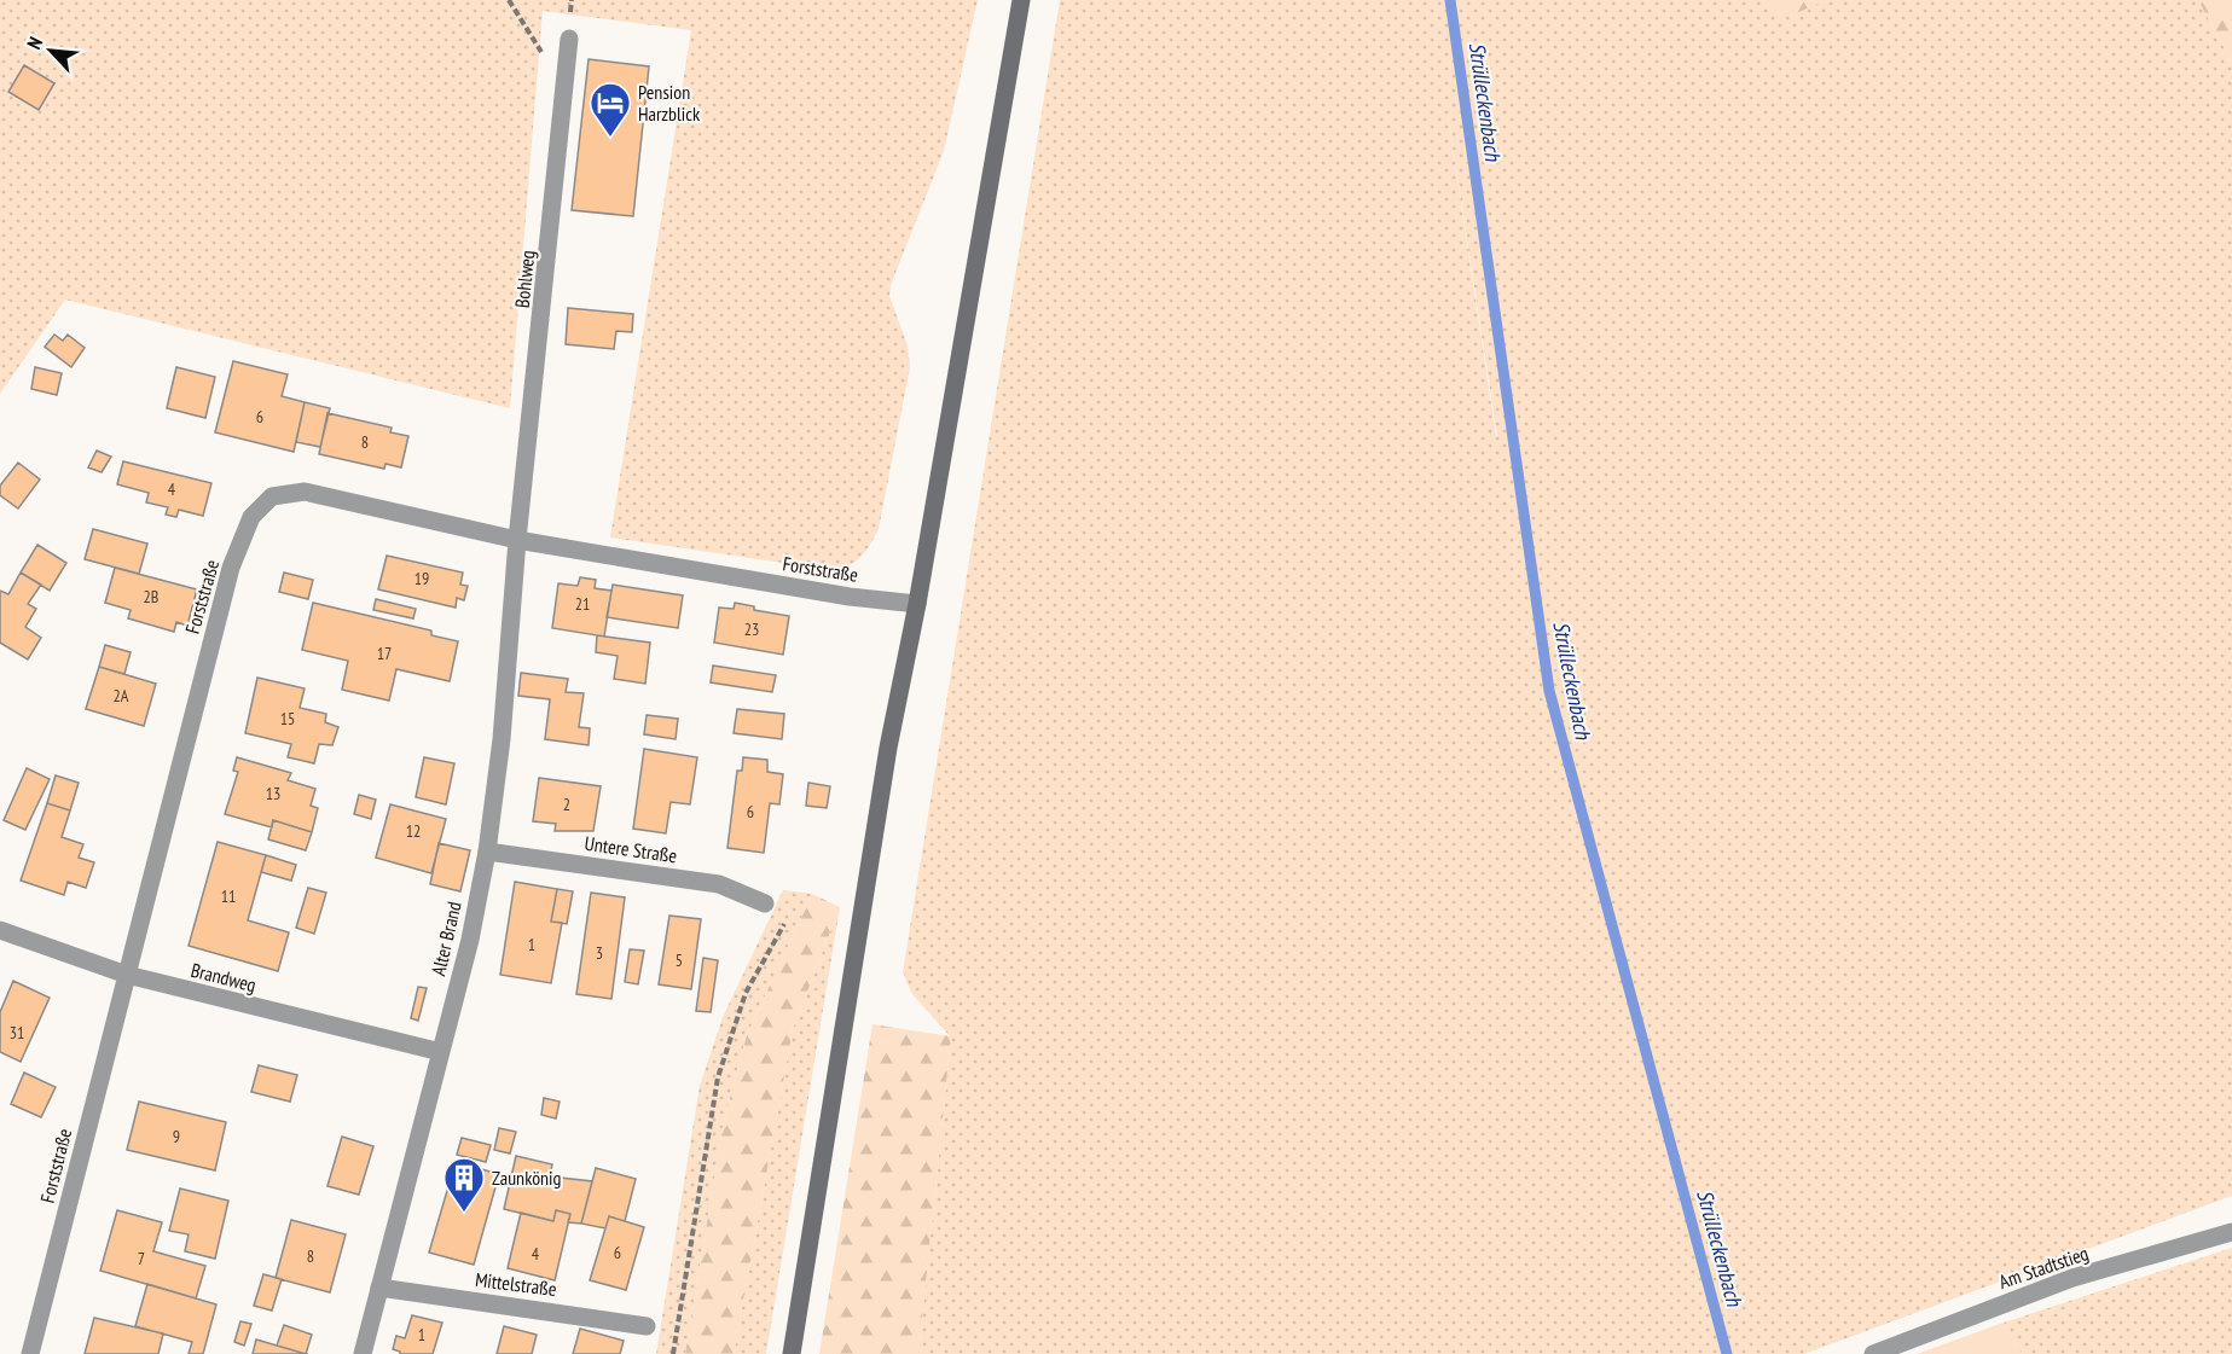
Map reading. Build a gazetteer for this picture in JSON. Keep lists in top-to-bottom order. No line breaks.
{"streets":{"street":["Bohlweg","Forststraße","Untere Straße","Alter Brand","Brandweg","Am Stadtstieg","Mittelstraße"]},"crossings":[["Bohlweg","Forststraße"],["Bohlweg","Alter Brand"],["Forststraße","Alter Brand"],["Forststraße","Brandweg"],["Untere Straße","Alter Brand"],["Alter Brand","Brandweg"],["Alter Brand","Mittelstraße"]],"water":["Strülleckenbach"],"places":{"hotel":["Pension Harzblick"],"building":["Zaunkönig"]},"house_numbers":["6","8","4","19","2B","21","23","17","2A","15","13","2","6","12","11","1","3","5","31","9","6","4","8","7","1"],"north":"top left"}
